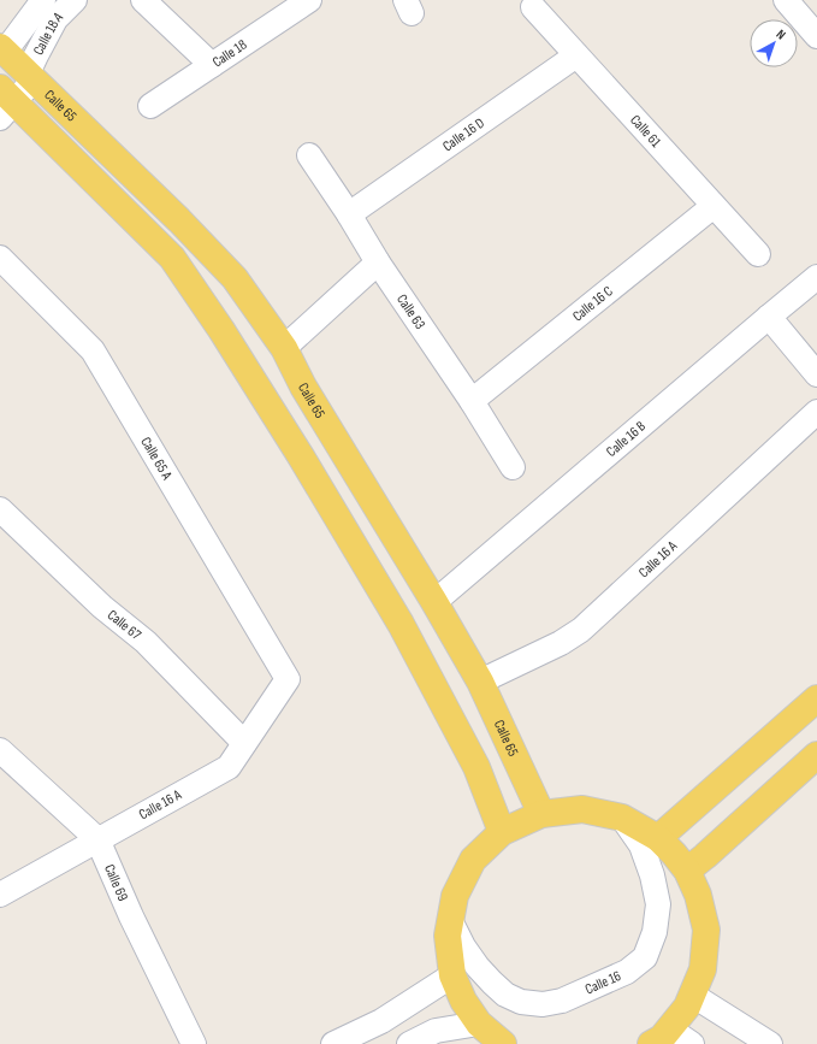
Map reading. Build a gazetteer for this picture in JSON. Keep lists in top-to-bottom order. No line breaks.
{"streets":{"main road":["Calle 65"],"street":["Calle 18 A","Calle 18","Calle 61","Calle 16 D","Calle 16 C","Calle 63","Calle 16 B","Calle 65 A","Calle 16 A","Calle 67","Calle 69","Calle 16"]},"crossings":[["Calle 18 A","Calle 65"],["Calle 65","Calle 16 B"],["Calle 65","Calle 16 A"],["Calle 61","Calle 16 D"],["Calle 61","Calle 16 C"],["Calle 16 D","Calle 63"],["Calle 16 C","Calle 63"],["Calle 65 A","Calle 16 A"],["Calle 16 A","Calle 67"],["Calle 16 A","Calle 69"]],"north":"top right"}
